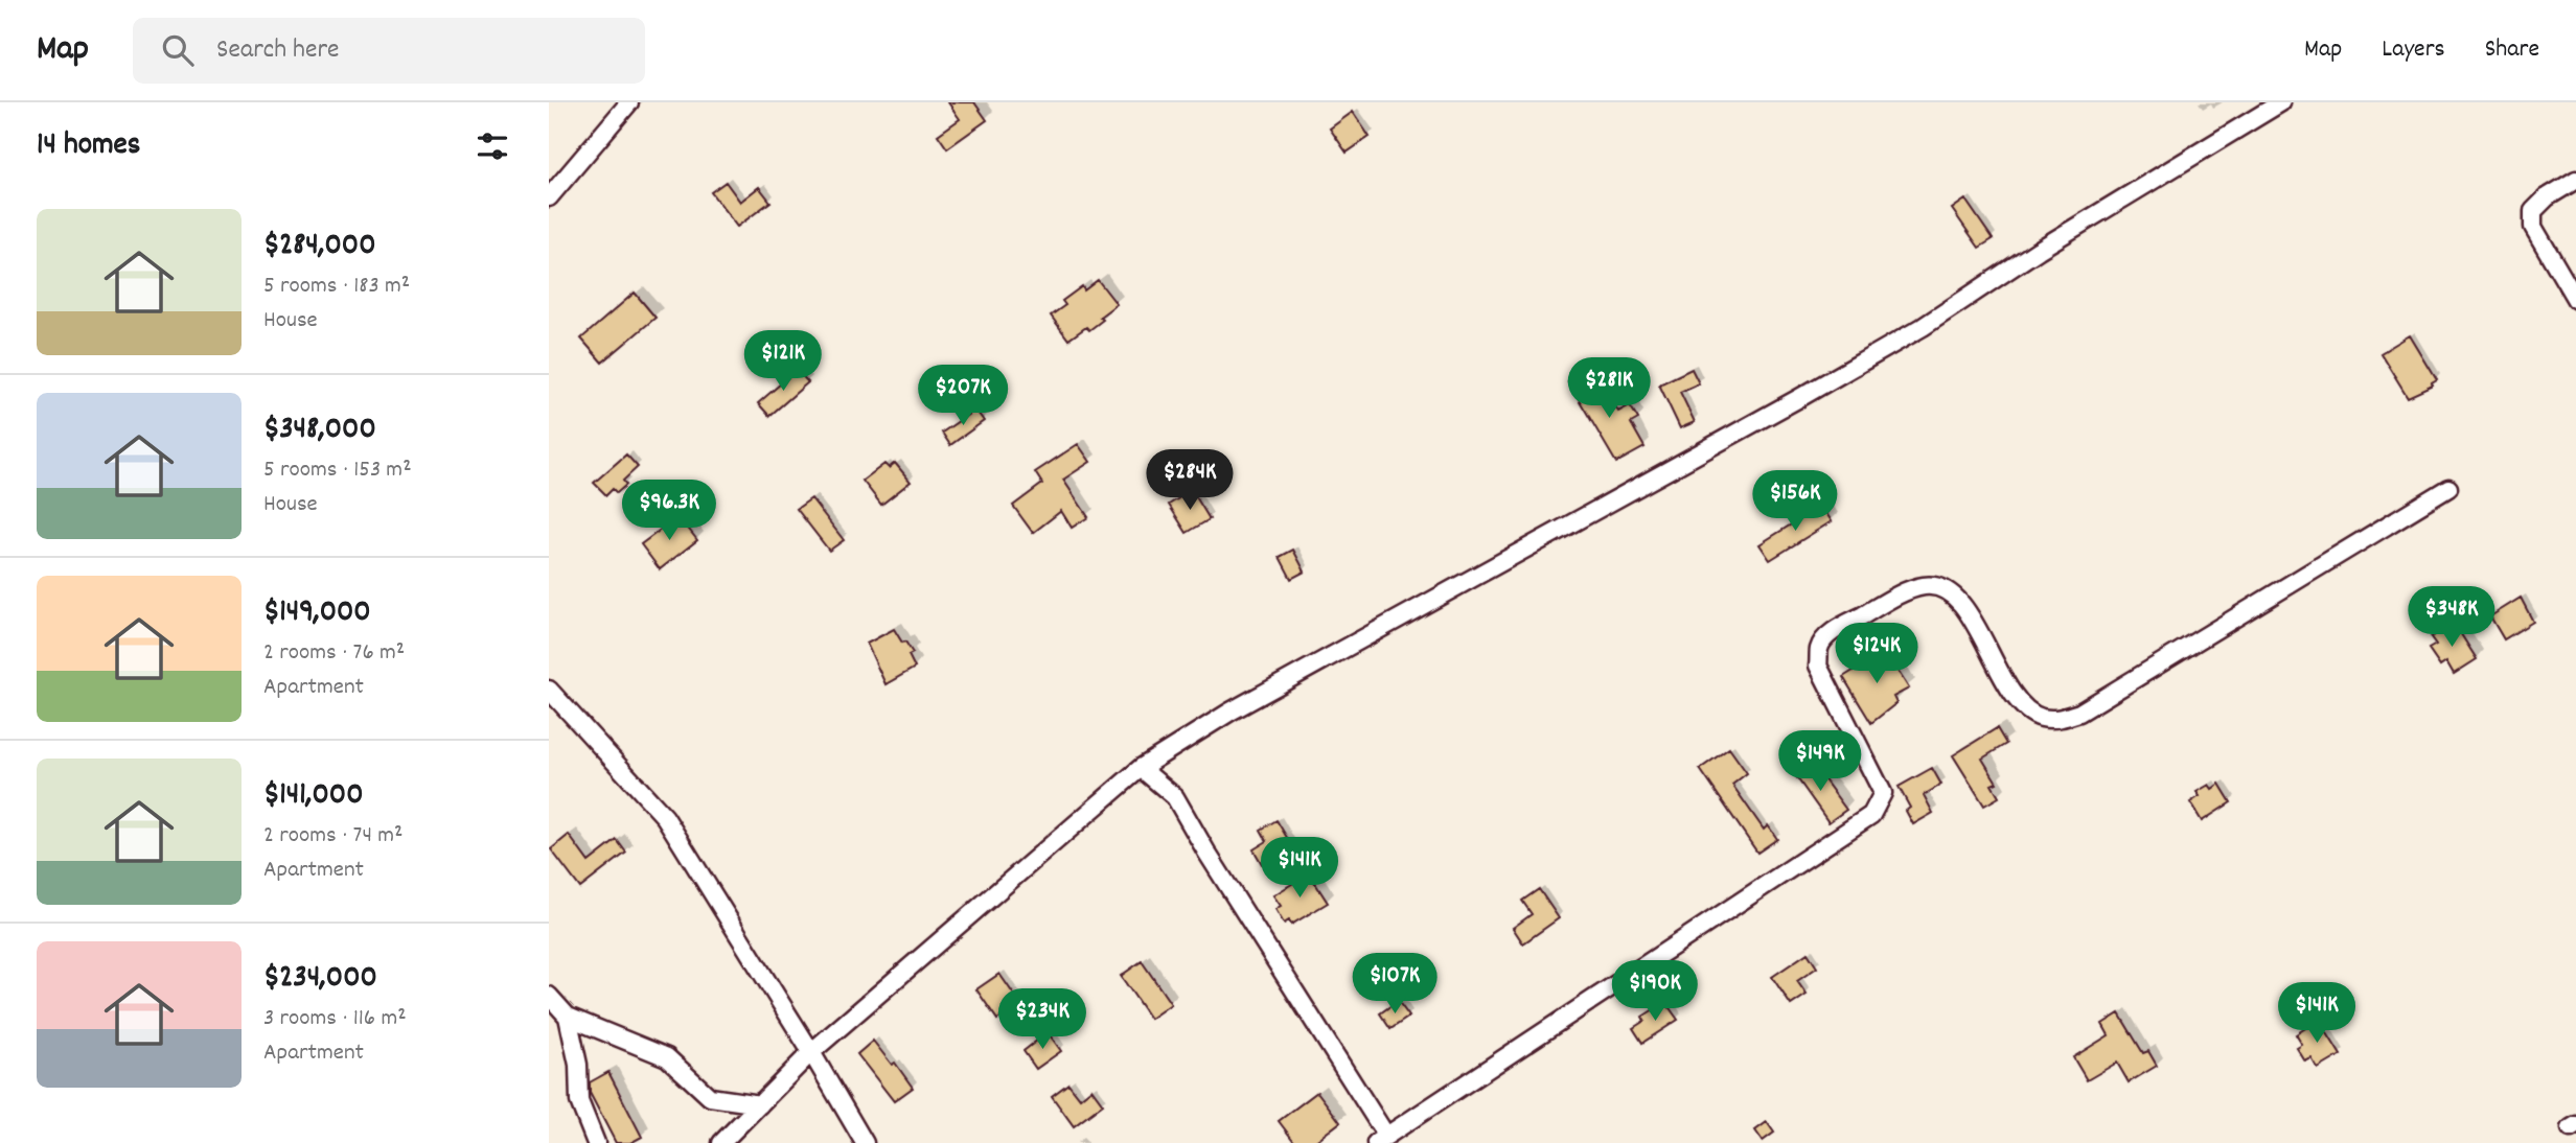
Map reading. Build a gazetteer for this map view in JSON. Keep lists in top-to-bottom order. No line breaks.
{"page":{"header":"Map","search":"Search here","nav":["Map","Layers","Share"],"heading":"14 homes","list":[{"name":"$284,000","note":"5 rooms · 183 m² · House"},{"name":"$348,000","note":"5 rooms · 153 m² · House"},{"name":"$149,000","note":"2 rooms · 76 m² · Apartment"},{"name":"$141,000","note":"2 rooms · 74 m² · Apartment"},{"name":"$234,000","note":"3 rooms · 116 m² · Apartment"}],"price":["$121K","$281K","$207K","$284K","$156K","$96.3K","$348K","$124K","$149K","$141K","$107K","$190K","$141K","$234K"]}}
